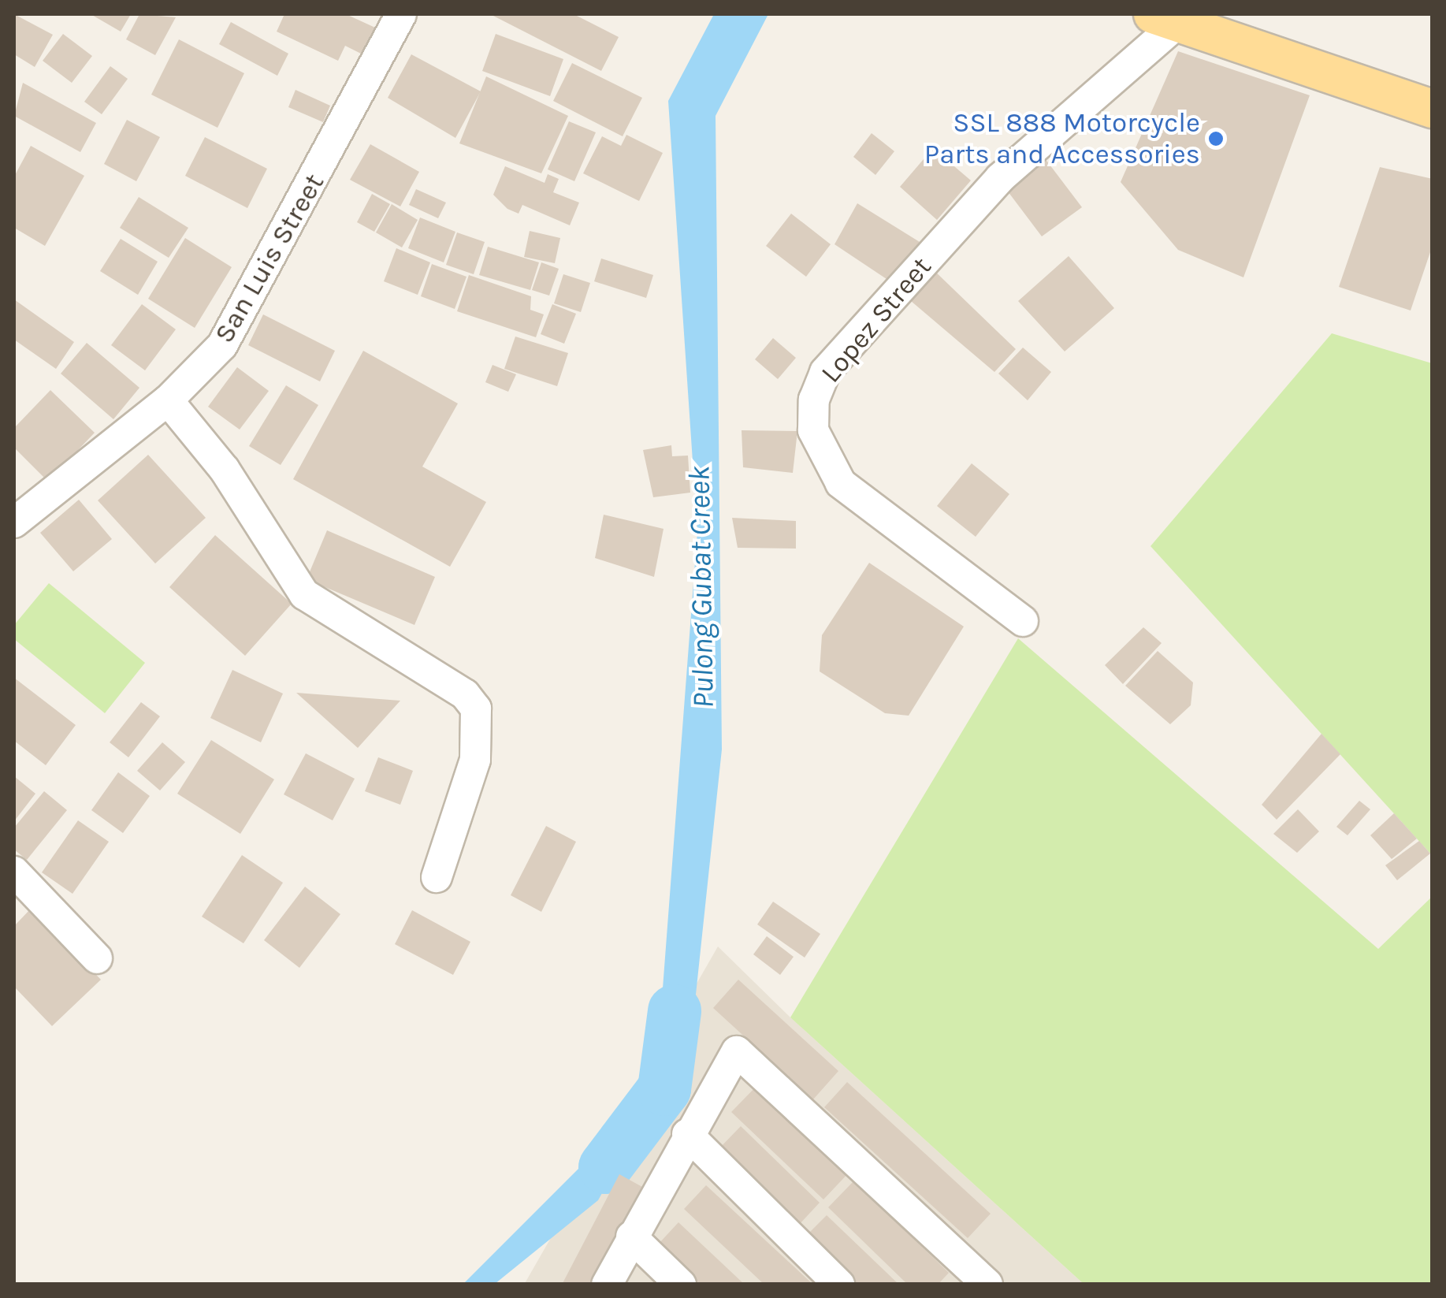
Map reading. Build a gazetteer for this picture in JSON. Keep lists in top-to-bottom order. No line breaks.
{"streets":{"street":["San Luis Street","Lopez Street"]},"water":["Pulong Gubat Creek"],"places":["SSL 888 Motorcycle Parts and Accessories"]}
